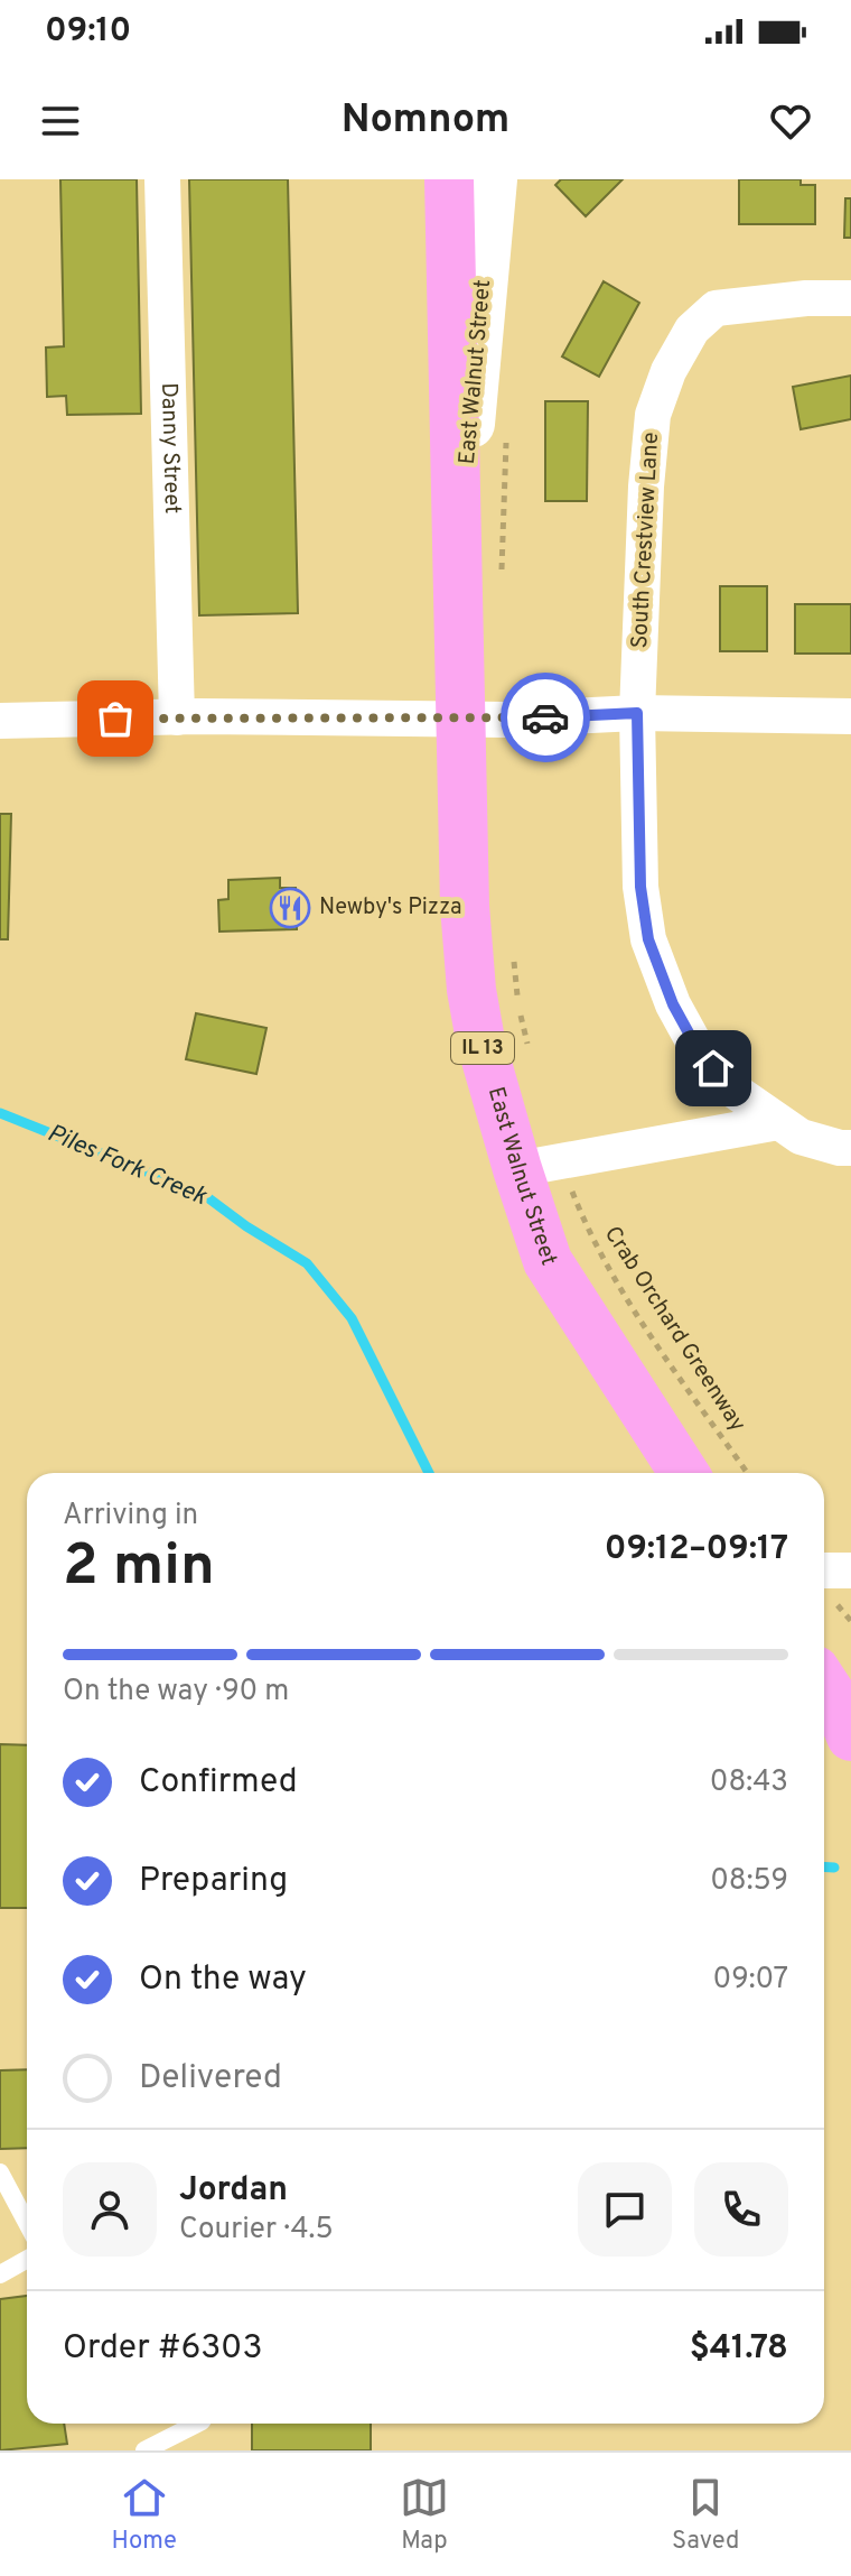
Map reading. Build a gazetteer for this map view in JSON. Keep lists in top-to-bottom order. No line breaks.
{"streets":{"highway":["East Walnut Street","IL 13"],"street":["Danny Street","South Crestview Lane"],"path":["Crab Orchard Greenway"]},"crossings":[["East Walnut Street","Crab Orchard Greenway"]],"water":["Piles Fork Creek"],"places":{"restaurant":["Newby's Pizza"]},"page":{"status":"09:10","header":"Nomnom","heading":["2 min","Arriving in","09:12–09:17"],"panel":["Jordan","Courier · 4.5","Order #6303","$41.78"],"bar":"On the way · 90 m","list":[["Confirmed","08:43"],["Preparing","08:59"],["On the way","09:07"],"Delivered"],"tabs":["Home","Map","Saved"]}}
